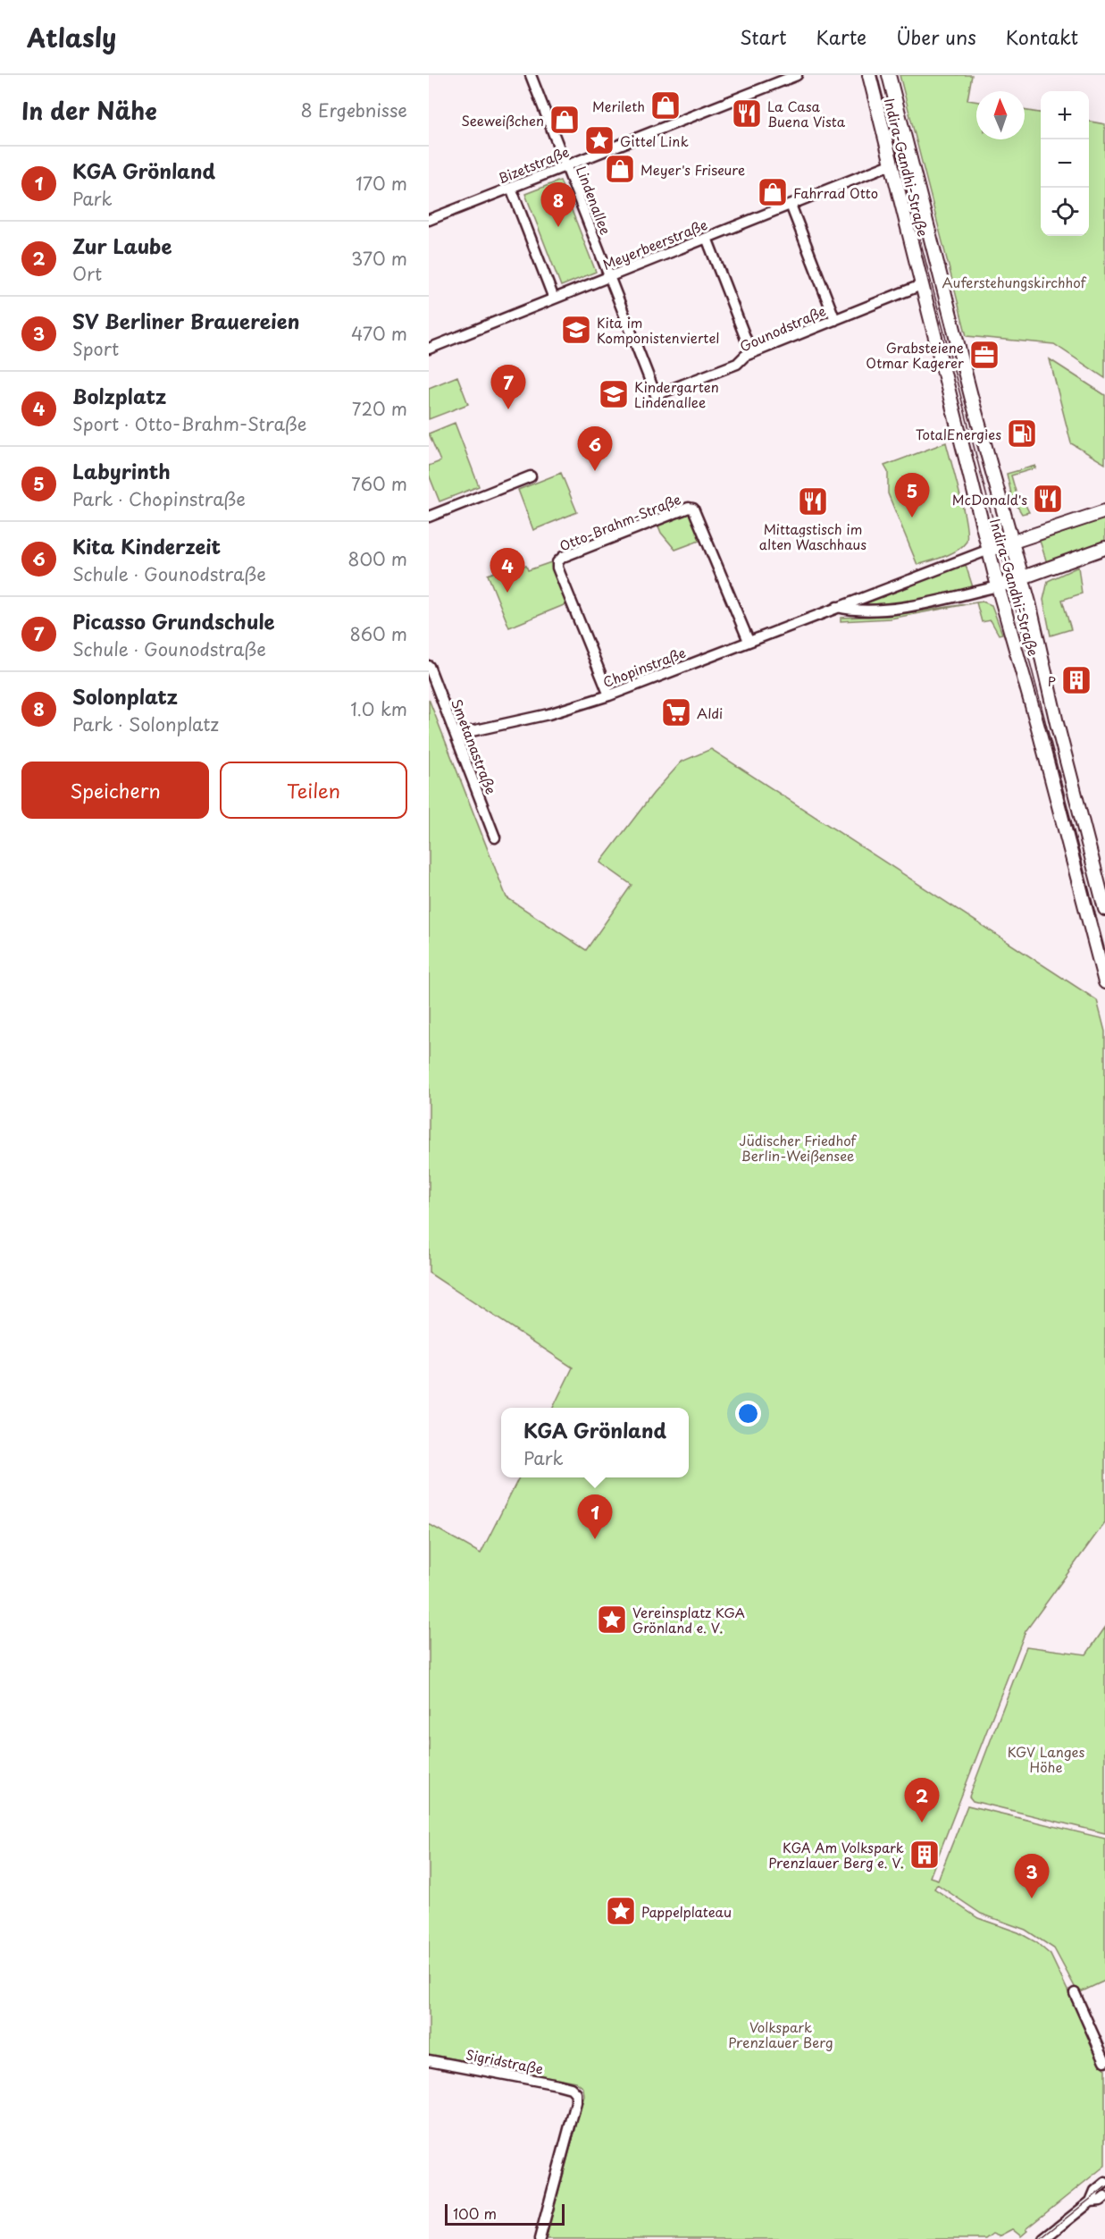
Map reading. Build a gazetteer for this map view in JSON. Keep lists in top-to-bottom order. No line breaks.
{"streets":{"main road":["Indira-Gandhi-Straße"],"street":["Bizetstraße","Lindenallee","Meyerbeerstraße","Gounodstraße","Otto-Brahm-Straße","Chopinstraße","Smetanastraße","Sigridstraße"]},"crossings":[["Bizetstraße","Lindenallee"],["Indira-Gandhi-Straße","Meyerbeerstraße"],["Indira-Gandhi-Straße","Gounodstraße"],["Indira-Gandhi-Straße","Chopinstraße"],["Lindenallee","Meyerbeerstraße"],["Lindenallee","Gounodstraße"],["Otto-Brahm-Straße","Chopinstraße"],["Chopinstraße","Smetanastraße"]],"parks":["Auferstehungskirchhof","Jüdischer Friedhof Berlin-Weißensee","KGV Langes Höhe","Volkspark Prenzlauer Berg"],"places":{"shop":["Merileth","Seeweißchen","Meyer's Friseure","Fahrrad Otto"],"restaurant":["La Casa Buena Vista","McDonald's","Mittagstisch im alten Waschhaus"],"place":["Gittel Link","Vereinsplatz KGA Grönland e. V.","Pappelplateau"],"school or university":["Kita im Komponistenviertel","Kindergarten Lindenallee"],"office":["Grabsteiene Otmar Kagerer"],"fuel station":["TotalEnergies"],"building":["P","KGA Am Volkspark Prenzlauer Berg e. V."],"supermarket":["Aldi"]},"scale_bar":"100 m","north":"top","page":{"header":"Atlasly","nav":["Start","Karte","Über uns","Kontakt"],"heading":["In der Nähe","8 Ergebnisse"],"map_buttons":["+","−"],"list":[{"mark":"1","name":"KGA Grönland","note":"Park","value":"170 m"},{"mark":"2","name":"Zur Laube","note":"Ort","value":"370 m"},{"mark":"3","name":"SV Berliner Brauereien","note":"Sport","value":"470 m"},{"mark":"4","name":"Bolzplatz","note":"Sport · Otto-Brahm-Straße","value":"720 m"},{"mark":"5","name":"Labyrinth","note":"Park · Chopinstraße","value":"760 m"},{"mark":"6","name":"Kita Kinderzeit","note":"Schule · Gounodstraße","value":"800 m"},{"mark":"7","name":"Picasso Grundschule","note":"Schule · Gounodstraße","value":"860 m"},{"mark":"8","name":"Solonplatz","note":"Park · Solonplatz","value":"1.0 km"}],"pins":["8","7","6","5","4","1","2","3"],"buttons":["Speichern","Teilen"],"popup":["KGA Grönland","Park"],"scale":"100 m"}}
